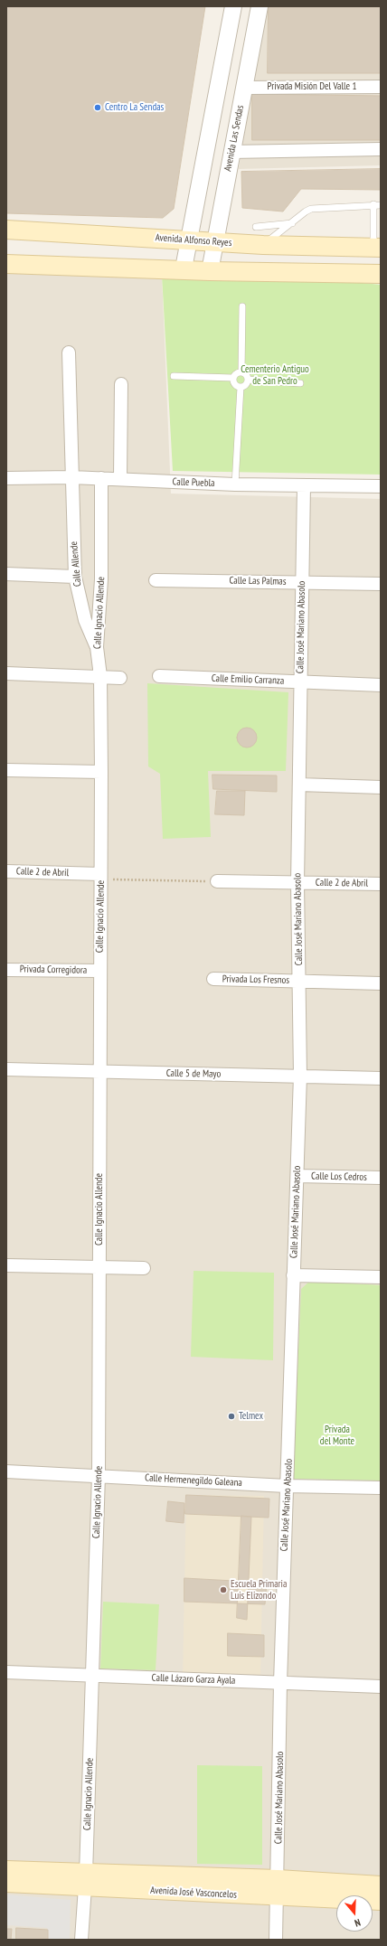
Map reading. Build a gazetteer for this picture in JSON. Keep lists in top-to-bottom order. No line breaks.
{"streets":{"main road":["Avenida Alfonso Reyes","Avenida José Vasconcelos"],"street":["Privada Misión Del Valle 1","Avenida Las Sendas","Calle Puebla","Calle Allende","Calle Las Palmas","Calle Ignacio Allende","Calle José Mariano Abasolo","Calle Emilio Carranza","Calle 2 de Abril","Privada Corregidora","Privada Los Fresnos","Calle 5 de Mayo","Calle Los Cedros","Calle Hermenegildo Galeana","Calle Lázaro Garza Ayala"]},"crossings":[["Privada Misión Del Valle 1","Avenida Las Sendas"],["Avenida Las Sendas","Avenida Alfonso Reyes"],["Calle Puebla","Calle Allende"],["Calle Puebla","Calle Ignacio Allende"],["Calle Puebla","Calle José Mariano Abasolo"],["Calle Allende","Calle Ignacio Allende"],["Calle Las Palmas","Calle José Mariano Abasolo"],["Calle Ignacio Allende","Calle 2 de Abril"],["Calle Ignacio Allende","Privada Corregidora"],["Calle Ignacio Allende","Calle 5 de Mayo"],["Calle Ignacio Allende","Calle Hermenegildo Galeana"],["Calle Ignacio Allende","Calle Lázaro Garza Ayala"],["Calle Ignacio Allende","Avenida José Vasconcelos"],["Calle José Mariano Abasolo","Calle Emilio Carranza"],["Calle José Mariano Abasolo","Calle 2 de Abril"],["Calle José Mariano Abasolo","Privada Los Fresnos"],["Calle José Mariano Abasolo","Calle 5 de Mayo"],["Calle José Mariano Abasolo","Calle Los Cedros"],["Calle José Mariano Abasolo","Calle Hermenegildo Galeana"],["Calle José Mariano Abasolo","Calle Lázaro Garza Ayala"],["Calle José Mariano Abasolo","Avenida José Vasconcelos"]],"parks":["Cementerio Antiguo de San Pedro","Privada del Monte"],"places":["Centro La Sendas","Telmex","Escuela Primaria Luis Elizondo"],"north":"bottom"}
